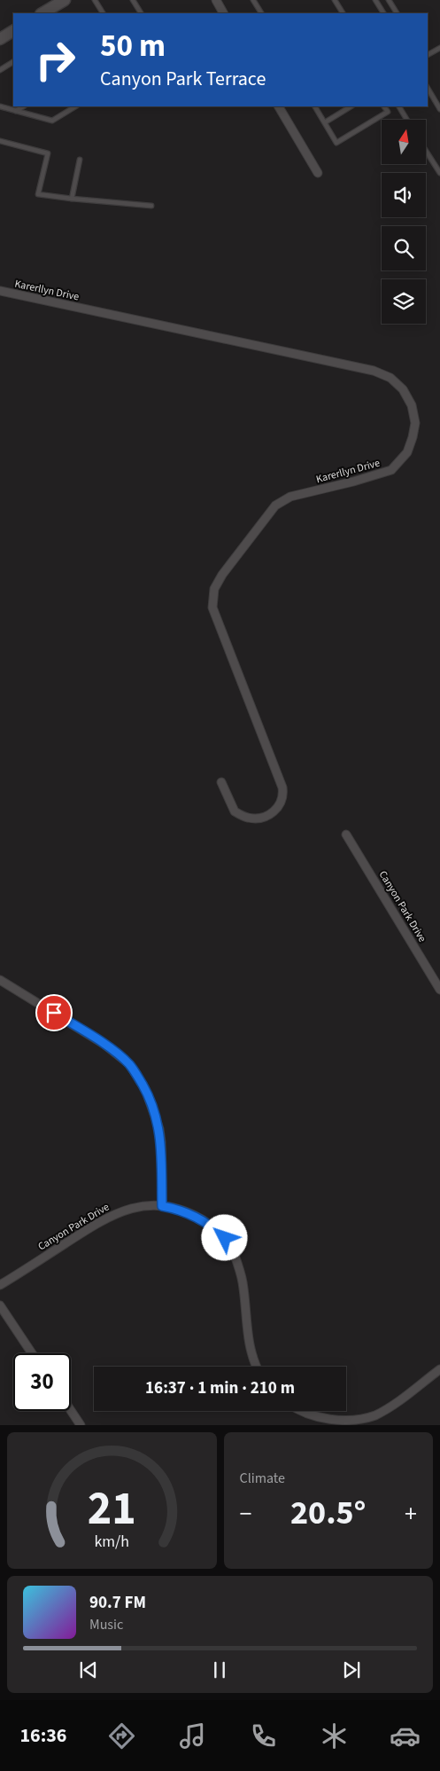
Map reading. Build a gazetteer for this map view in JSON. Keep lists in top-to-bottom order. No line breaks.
{"streets":{"street":["Karerllyn Drive","Canyon Park Drive"]},"north":"top","page":{"turn":["50 m","Canyon Park Terrace"],"limit":"30","trip":"16:37 · 1 min · 210 m","tile":"Climate","heat":["−","20.5°","+"],"song":["90.7 FM","Music"],"tabs":"16:36","gauge":["21","km/h"]}}
